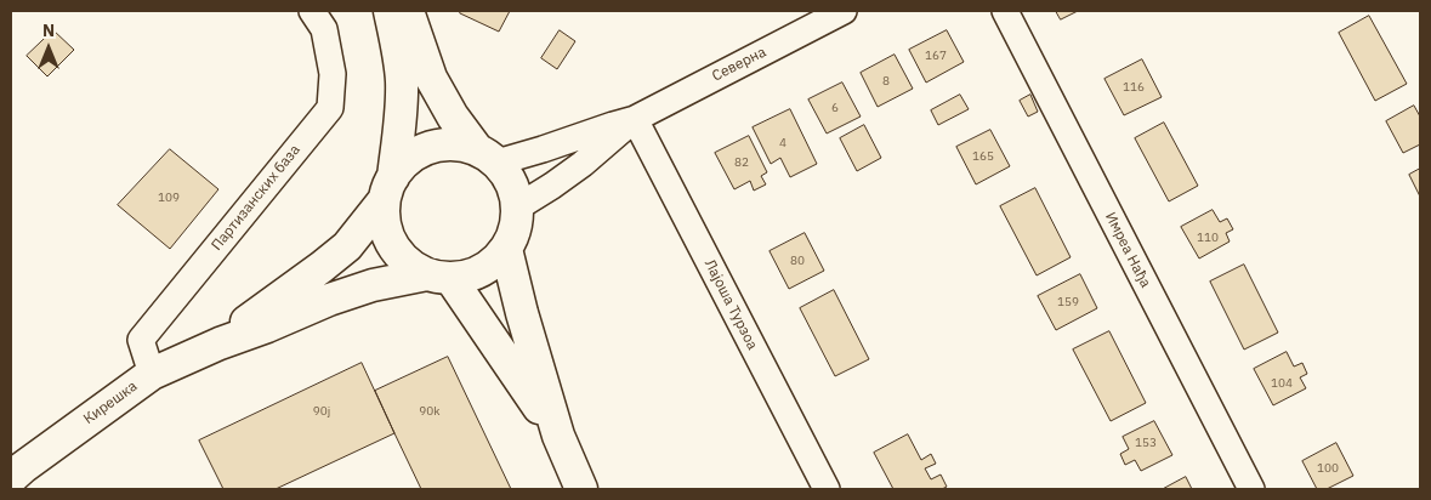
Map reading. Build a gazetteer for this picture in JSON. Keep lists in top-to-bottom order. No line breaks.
{"streets":{"street":["Северна","Партизанских база","Имреа Нађа","Лајоша Турзоа","Кирешка"]},"crossings":[["Северна","Лајоша Турзоа"],["Северна","Кирешка"],["Партизанских база","Кирешка"]],"house_numbers":["167","8","116","6","4","165","82","109","110","80","159","104","90j","90k","153","100"],"north":"top"}
